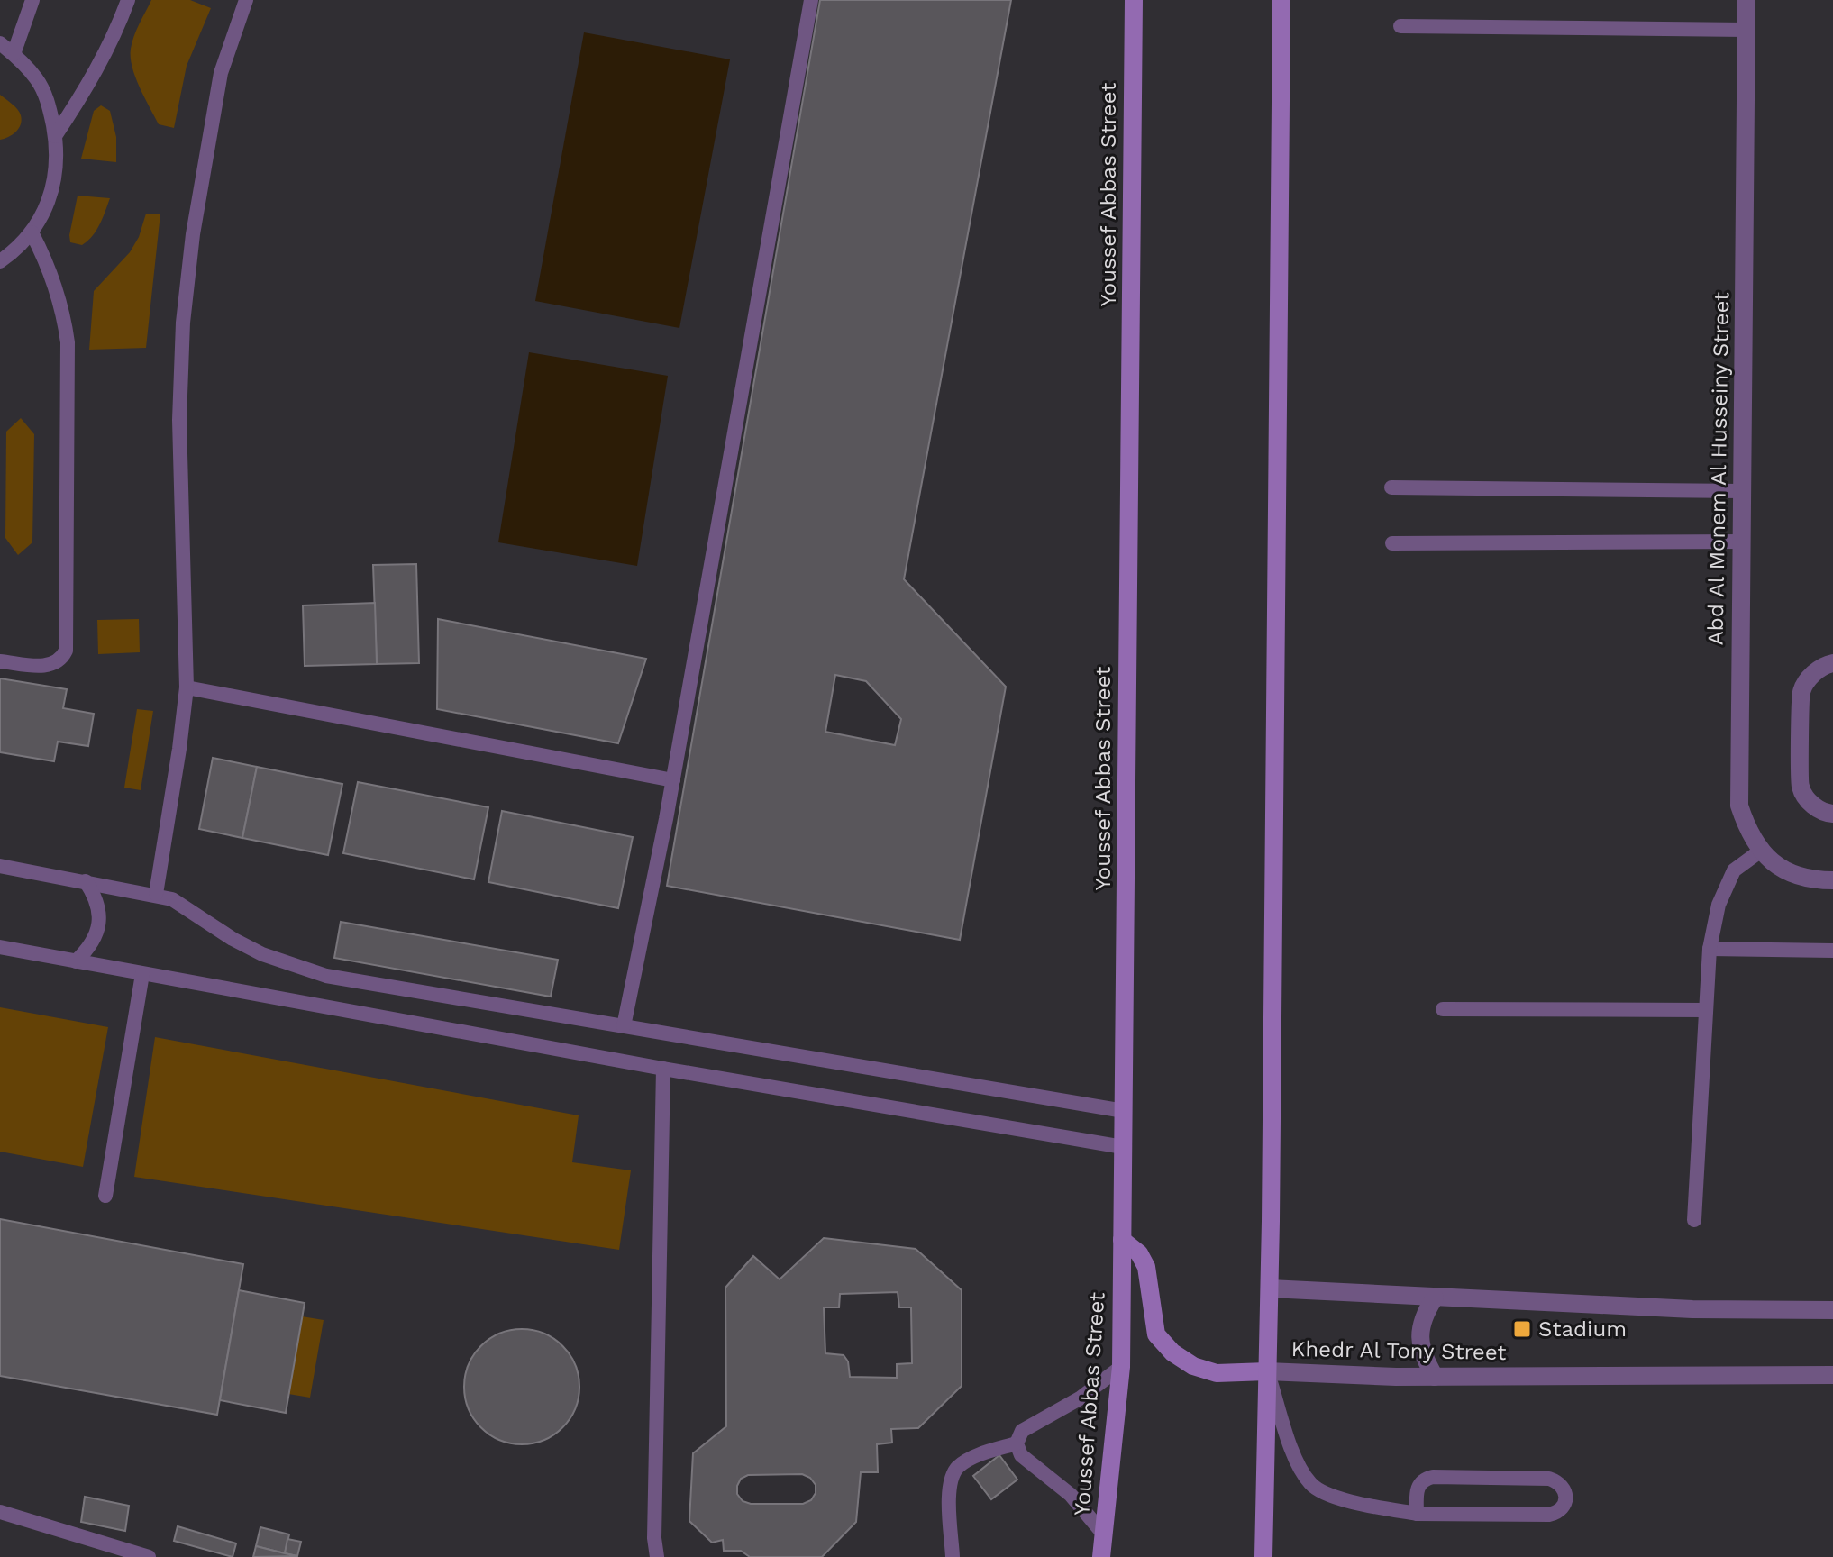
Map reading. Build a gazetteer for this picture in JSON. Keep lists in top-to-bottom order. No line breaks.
{"streets":{"main road":["Youssef Abbas Street"],"street":["Abd Al Monem Al Husseiny Street","Khedr Al Tony Street"]},"places":{"transit":["Stadium"]}}
